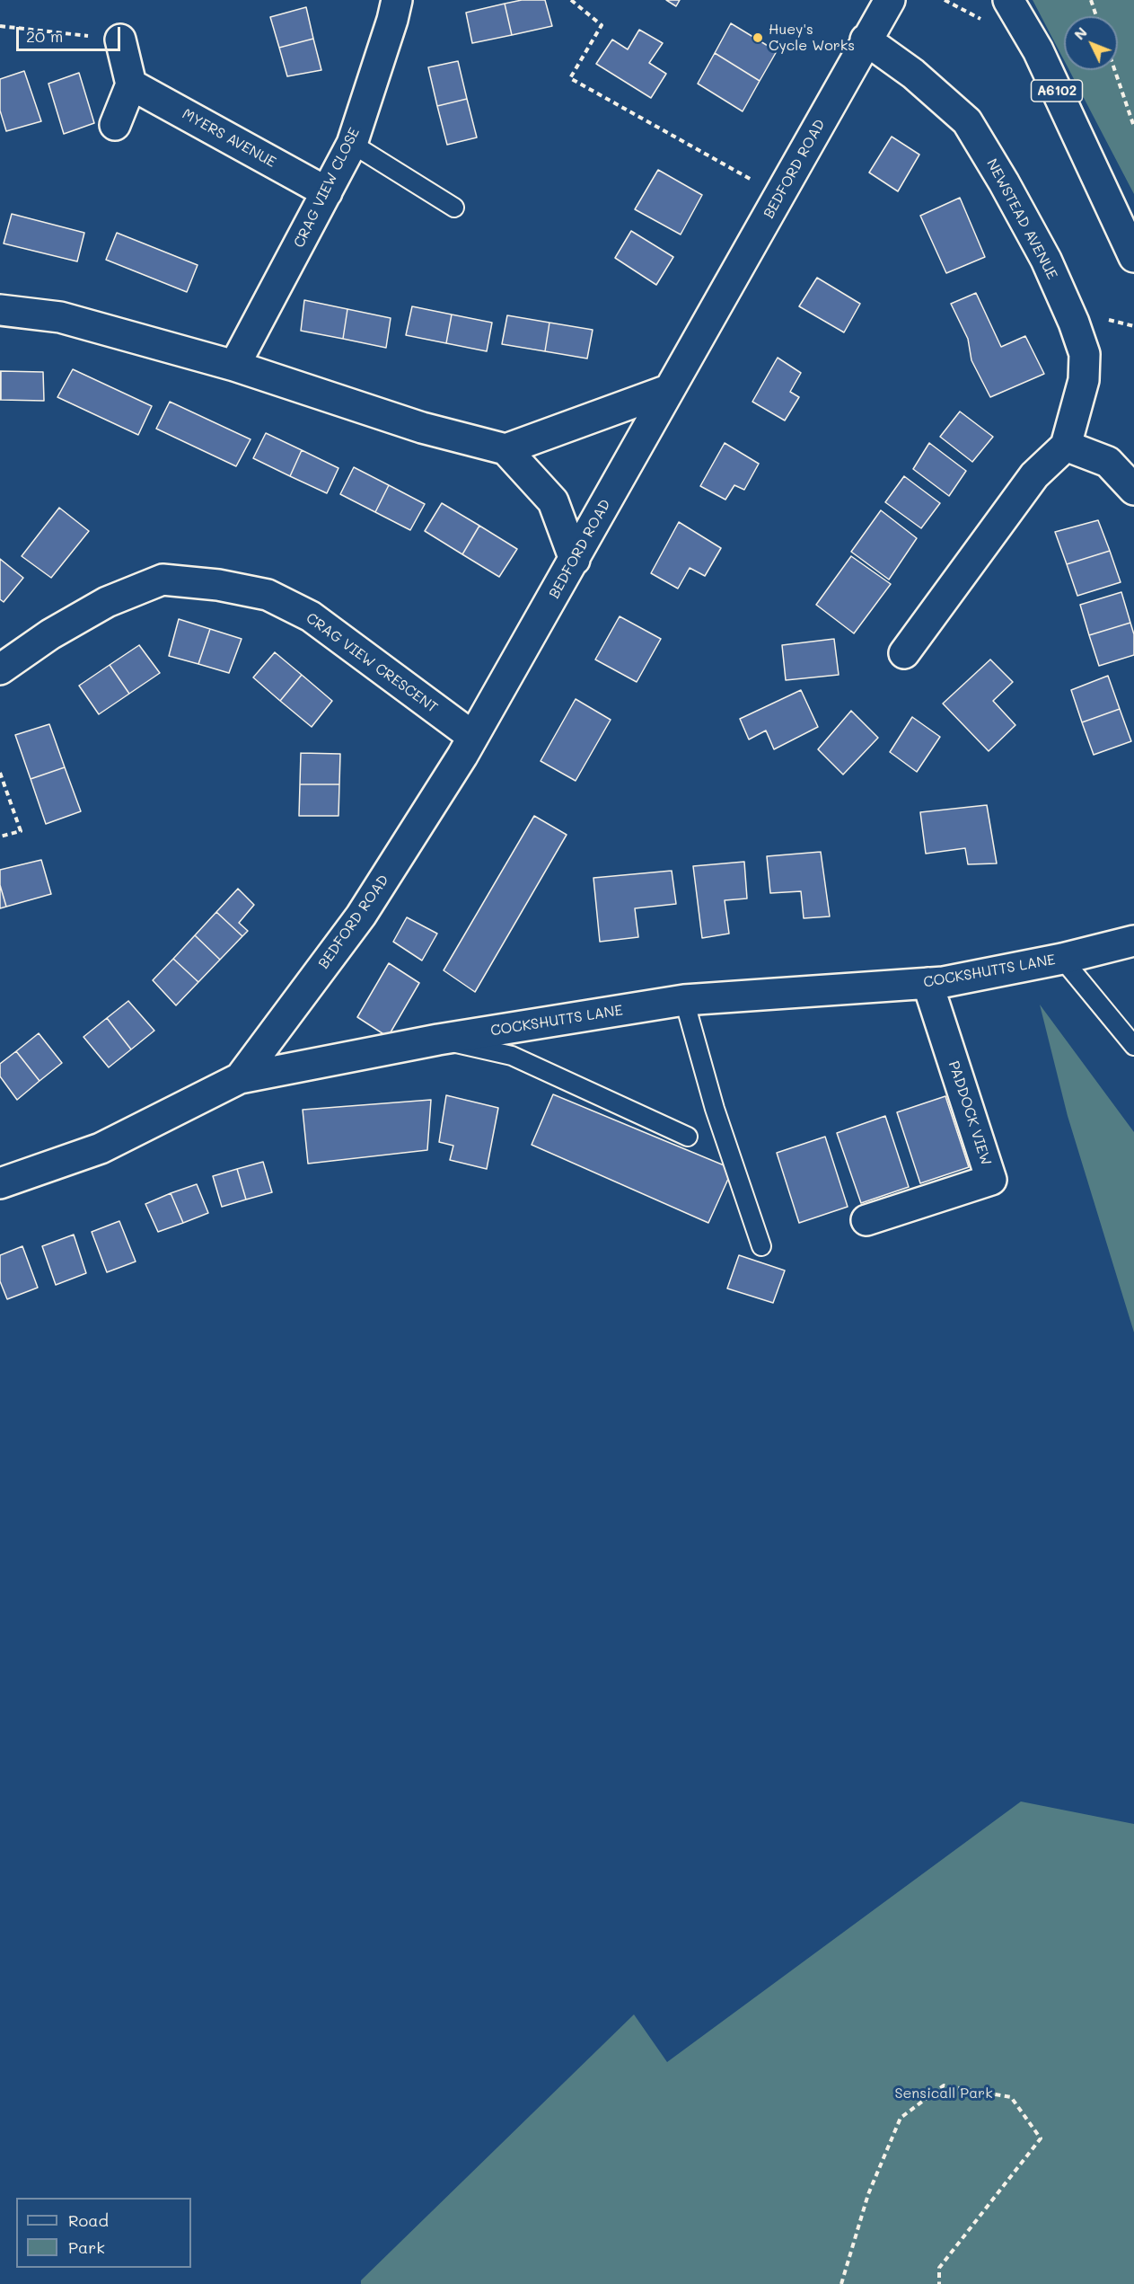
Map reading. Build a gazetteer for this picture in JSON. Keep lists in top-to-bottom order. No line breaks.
{"streets":{"street":["A6102","MYERS AVENUE","BEDFORD ROAD","CRAG VIEW CLOSE","NEWSTEAD AVENUE","CRAG VIEW CRESCENT","COCKSHUTTS LANE","PADDOCK VIEW"]},"crossings":[["MYERS AVENUE","CRAG VIEW CLOSE"],["BEDFORD ROAD","NEWSTEAD AVENUE"],["BEDFORD ROAD","CRAG VIEW CRESCENT"],["BEDFORD ROAD","COCKSHUTTS LANE"],["COCKSHUTTS LANE","PADDOCK VIEW"]],"parks":["Sensicall Park"],"places":["Huey's Cycle Works"],"legend":["Road","Park"],"scale_bar":"20 m","north":"top left"}
